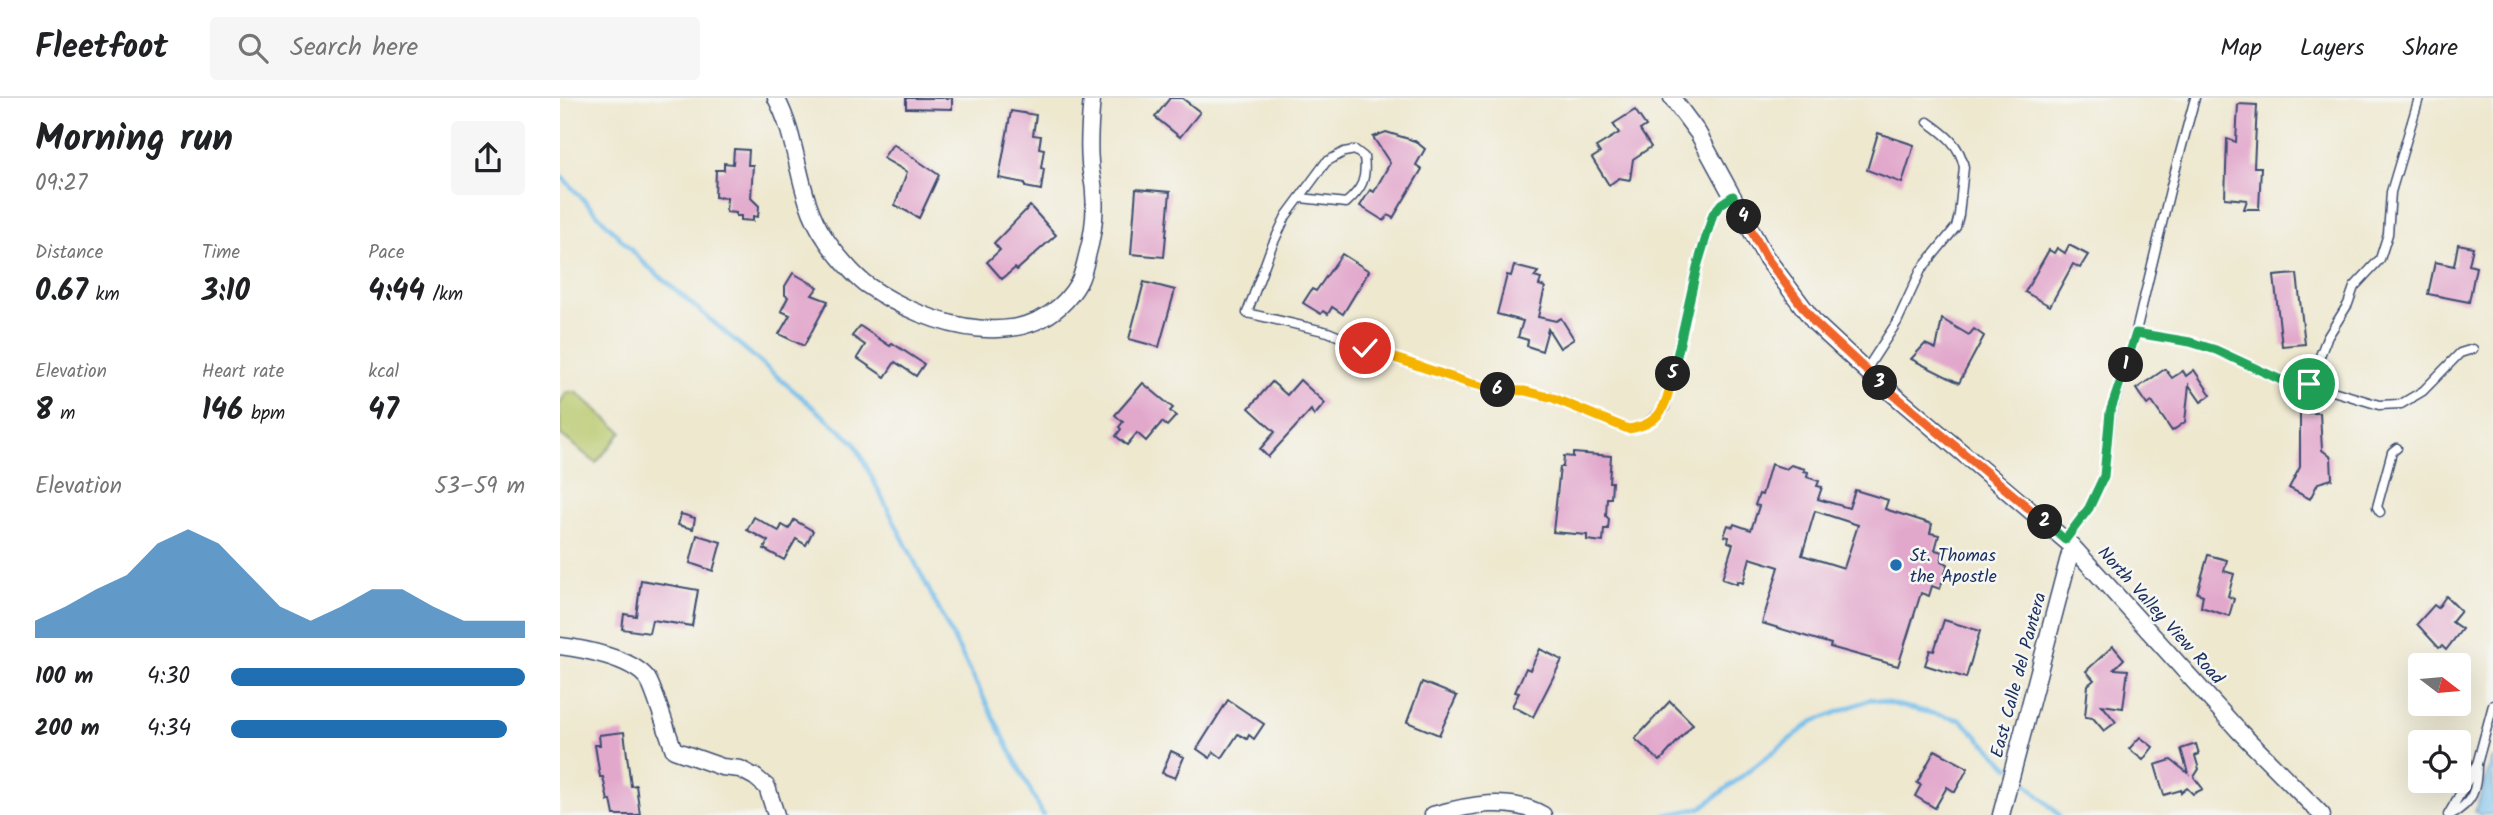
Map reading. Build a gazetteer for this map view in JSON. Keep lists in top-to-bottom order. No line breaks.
{"streets":{"street":["North Valley View Road","East Calle del Pantera"]},"crossings":[["North Valley View Road","East Calle del Pantera"]],"places":["St. Thomas the Apostle"],"north":"right","page":{"header":"Fleetfoot","search":"Search here","nav":["Map","Layers","Share"],"heading":["Morning run","09:27"],"pins":["4","1","5","3","6","2"],"stats":[["Distance","0.67 km"],["Time","3:10"],["Pace","4:44 /km"],["Elevation","8 m"],["Heart rate","146 bpm"],["kcal","47"]],"chart":["Elevation","53–59 m"],"list":[{"name":"100 m","note":"4:30"},{"name":"200 m","note":"4:34"}]}}
